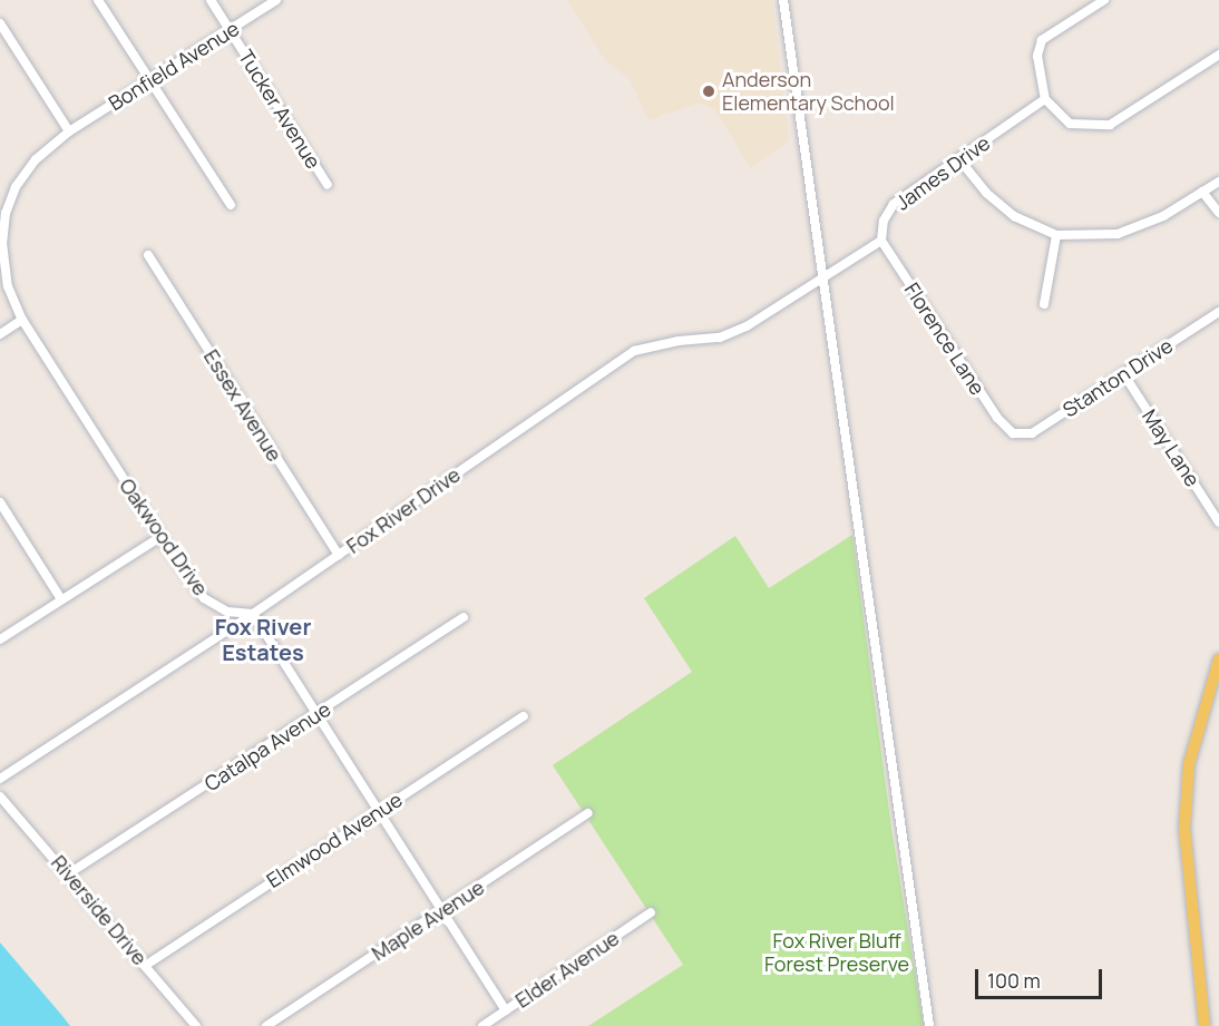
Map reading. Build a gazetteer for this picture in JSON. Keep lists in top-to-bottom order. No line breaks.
{"streets":{"street":["Bonfield Avenue","Tucker Avenue","James Drive","Florence Lane","Stanton Drive","Essex Avenue","May Lane","Fox River Drive","Oakwood Drive","Catalpa Avenue","Elmwood Avenue","Riverside Drive","Maple Avenue","Elder Avenue"]},"crossings":[["Bonfield Avenue","Tucker Avenue"],["Bonfield Avenue","Oakwood Drive"],["James Drive","Florence Lane"],["Florence Lane","Stanton Drive"],["Stanton Drive","May Lane"],["Essex Avenue","Fox River Drive"],["Fox River Drive","Oakwood Drive"],["Catalpa Avenue","Riverside Drive"],["Elmwood Avenue","Riverside Drive"]],"districts":["Fox River Estates"],"parks":["Fox River Bluff Forest Preserve"],"places":["Anderson Elementary School"],"scale_bar":"100 m"}
